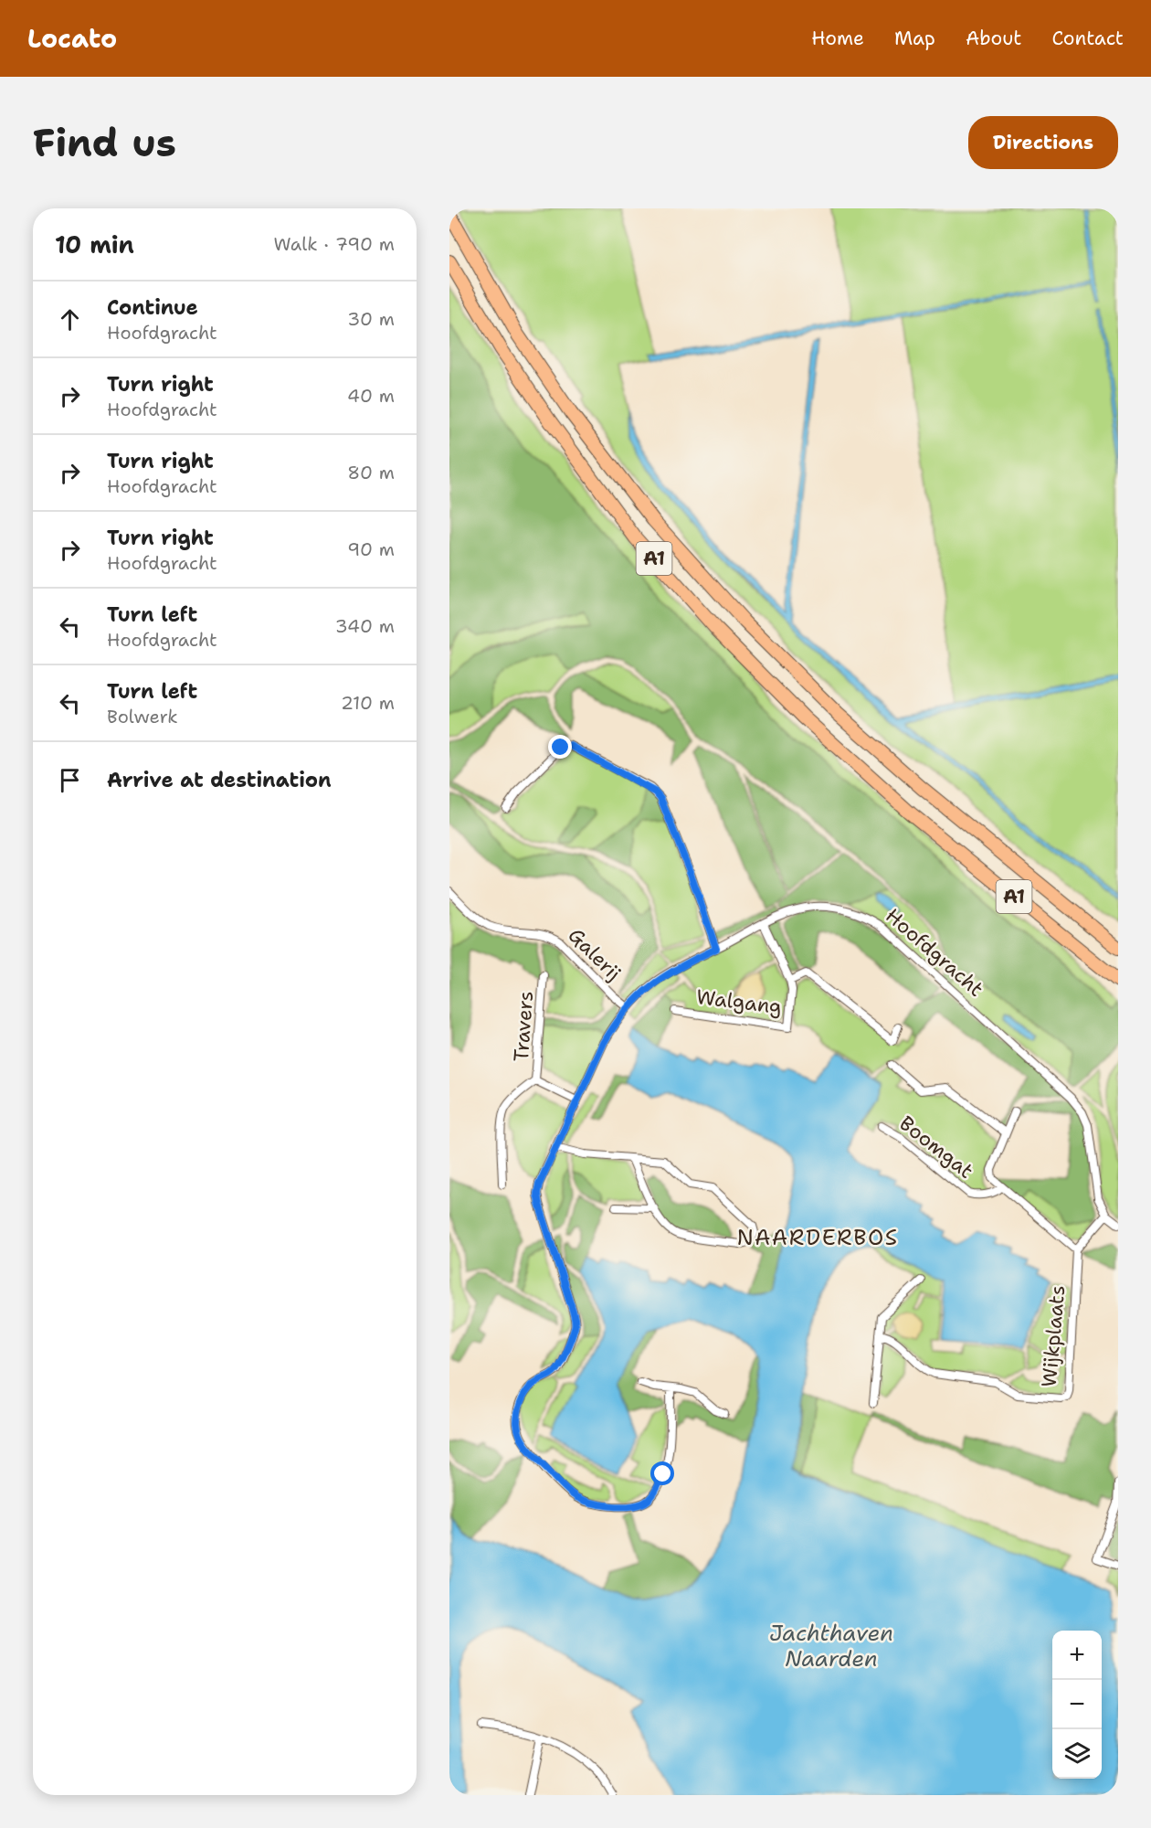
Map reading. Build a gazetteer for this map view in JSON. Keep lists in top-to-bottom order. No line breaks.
{"streets":{"highway":["A1"],"street":["Hoofdgracht","Galerij","Walgang","Travers","Boomgat","Wijkplaats"]},"crossings":[["Hoofdgracht","Galerij"],["Hoofdgracht","Walgang"],["Hoofdgracht","Travers"]],"districts":["NAARDERBOS"],"water":["Jachthaven Naarden"],"page":{"header":"Locato","nav":["Home","Map","About","Contact"],"buttons":"Directions","title":"Find us","heading":["10 min","Walk · 790 m"],"list":[["Continue","Hoofdgracht","30 m"],["Turn right","Hoofdgracht","40 m"],["Turn right","Hoofdgracht","80 m"],["Turn right","Hoofdgracht","90 m"],["Turn left","Hoofdgracht","340 m"],["Turn left","Bolwerk","210 m"],"Arrive at destination"],"map_buttons":["+","−"]}}
